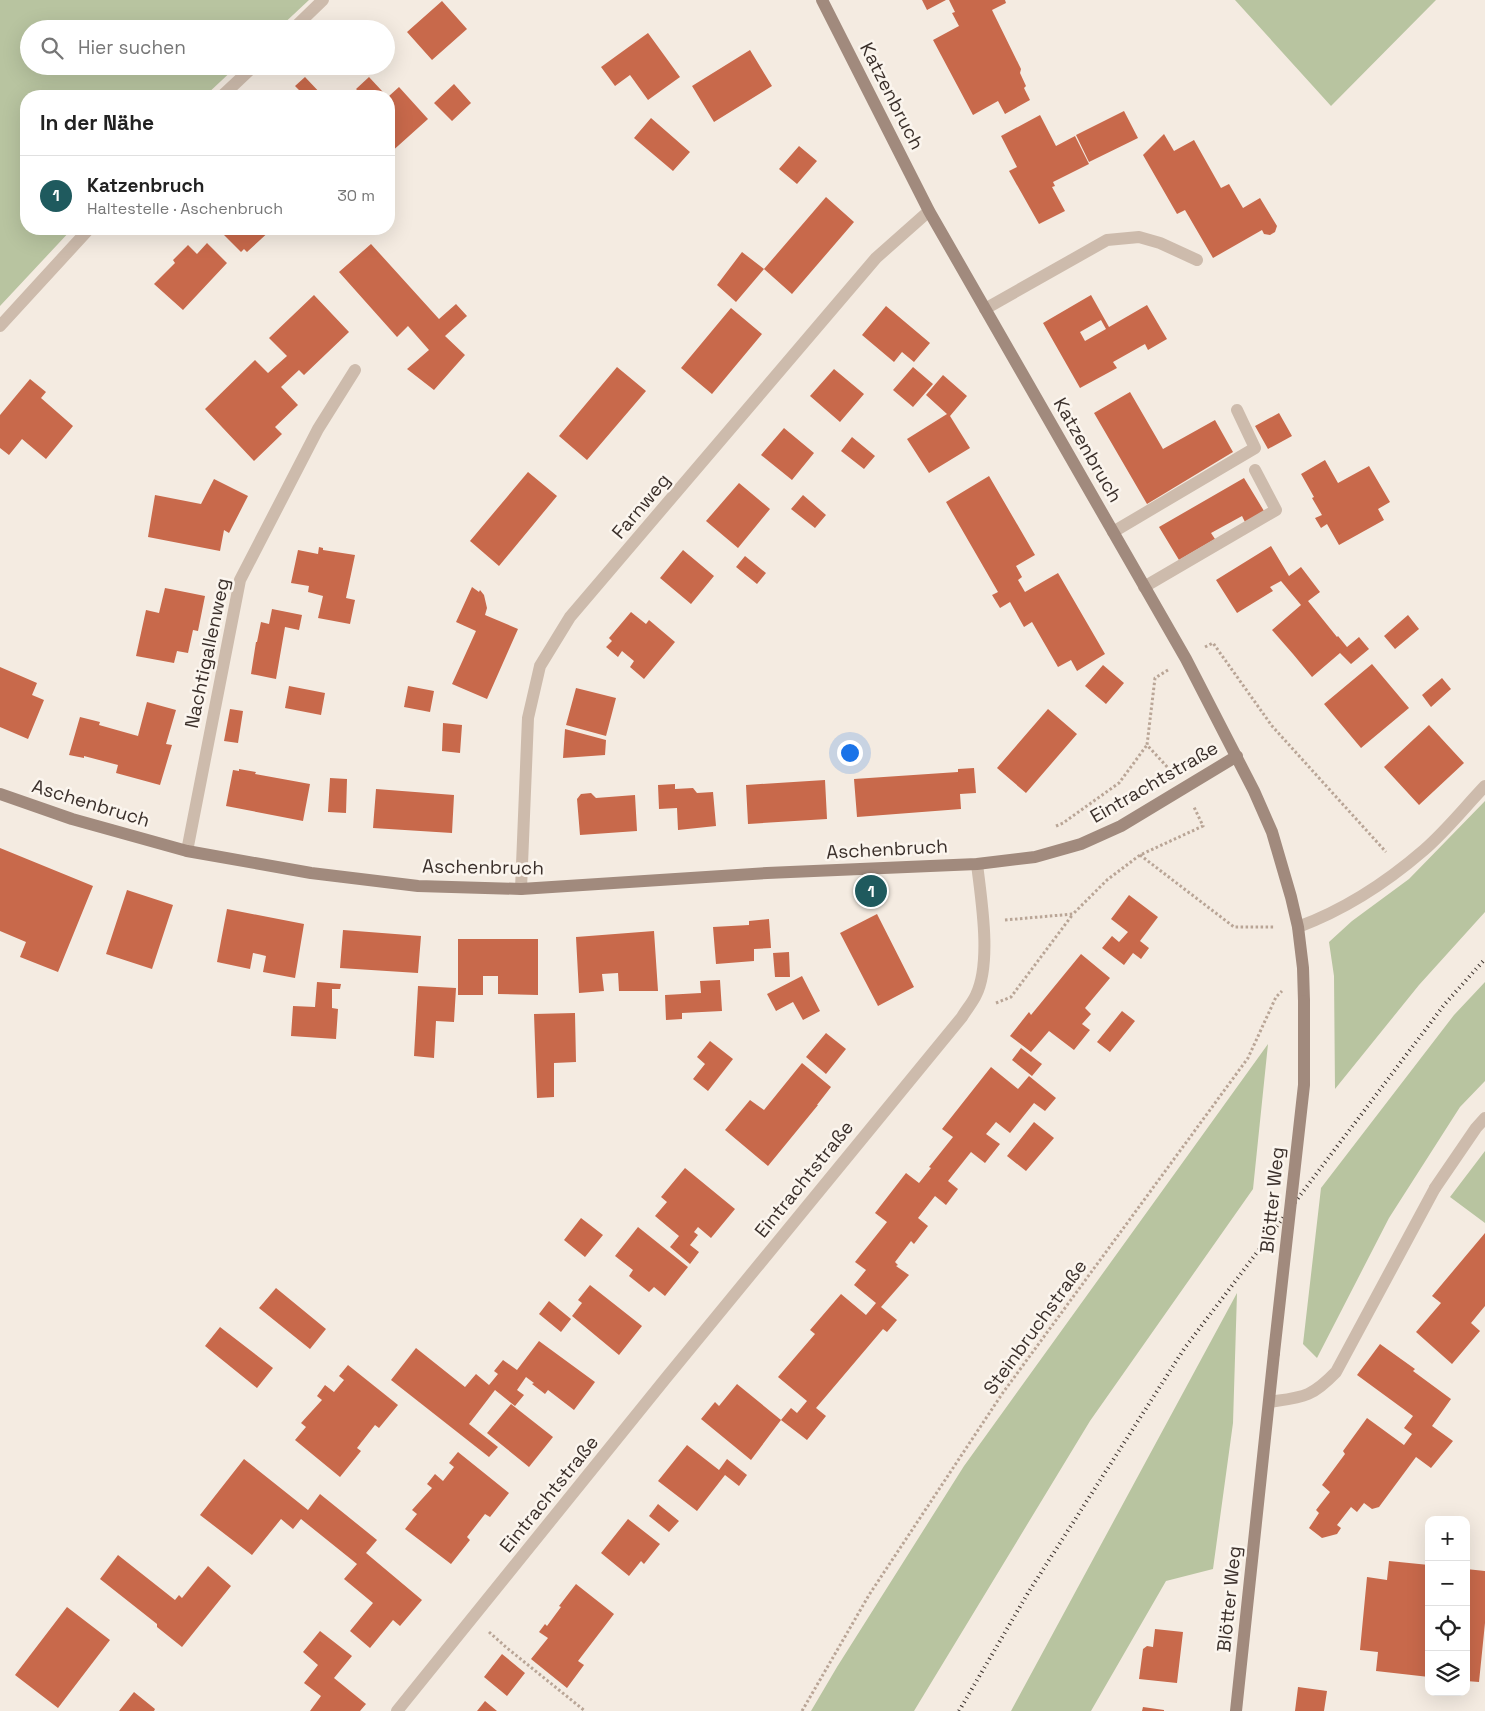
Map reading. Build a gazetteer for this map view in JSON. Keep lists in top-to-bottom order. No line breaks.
{"streets":{"street":["Katzenbruch","Farnweg","Nachtigallenweg","Eintrachtstraße","Aschenbruch","Blötter Weg"],"path":["Steinbruchstraße"]},"crossings":[["Katzenbruch","Farnweg"],["Katzenbruch","Eintrachtstraße"],["Katzenbruch","Blötter Weg"],["Katzenbruch","Steinbruchstraße"],["Farnweg","Aschenbruch"],["Nachtigallenweg","Aschenbruch"],["Eintrachtstraße","Aschenbruch"]],"page":{"search":"Hier suchen","heading":"In der Nähe","list":[{"mark":"1","name":"Katzenbruch","note":"Haltestelle · Aschenbruch","value":"30 m"}],"pins":"1","map_buttons":["+","−"]}}
